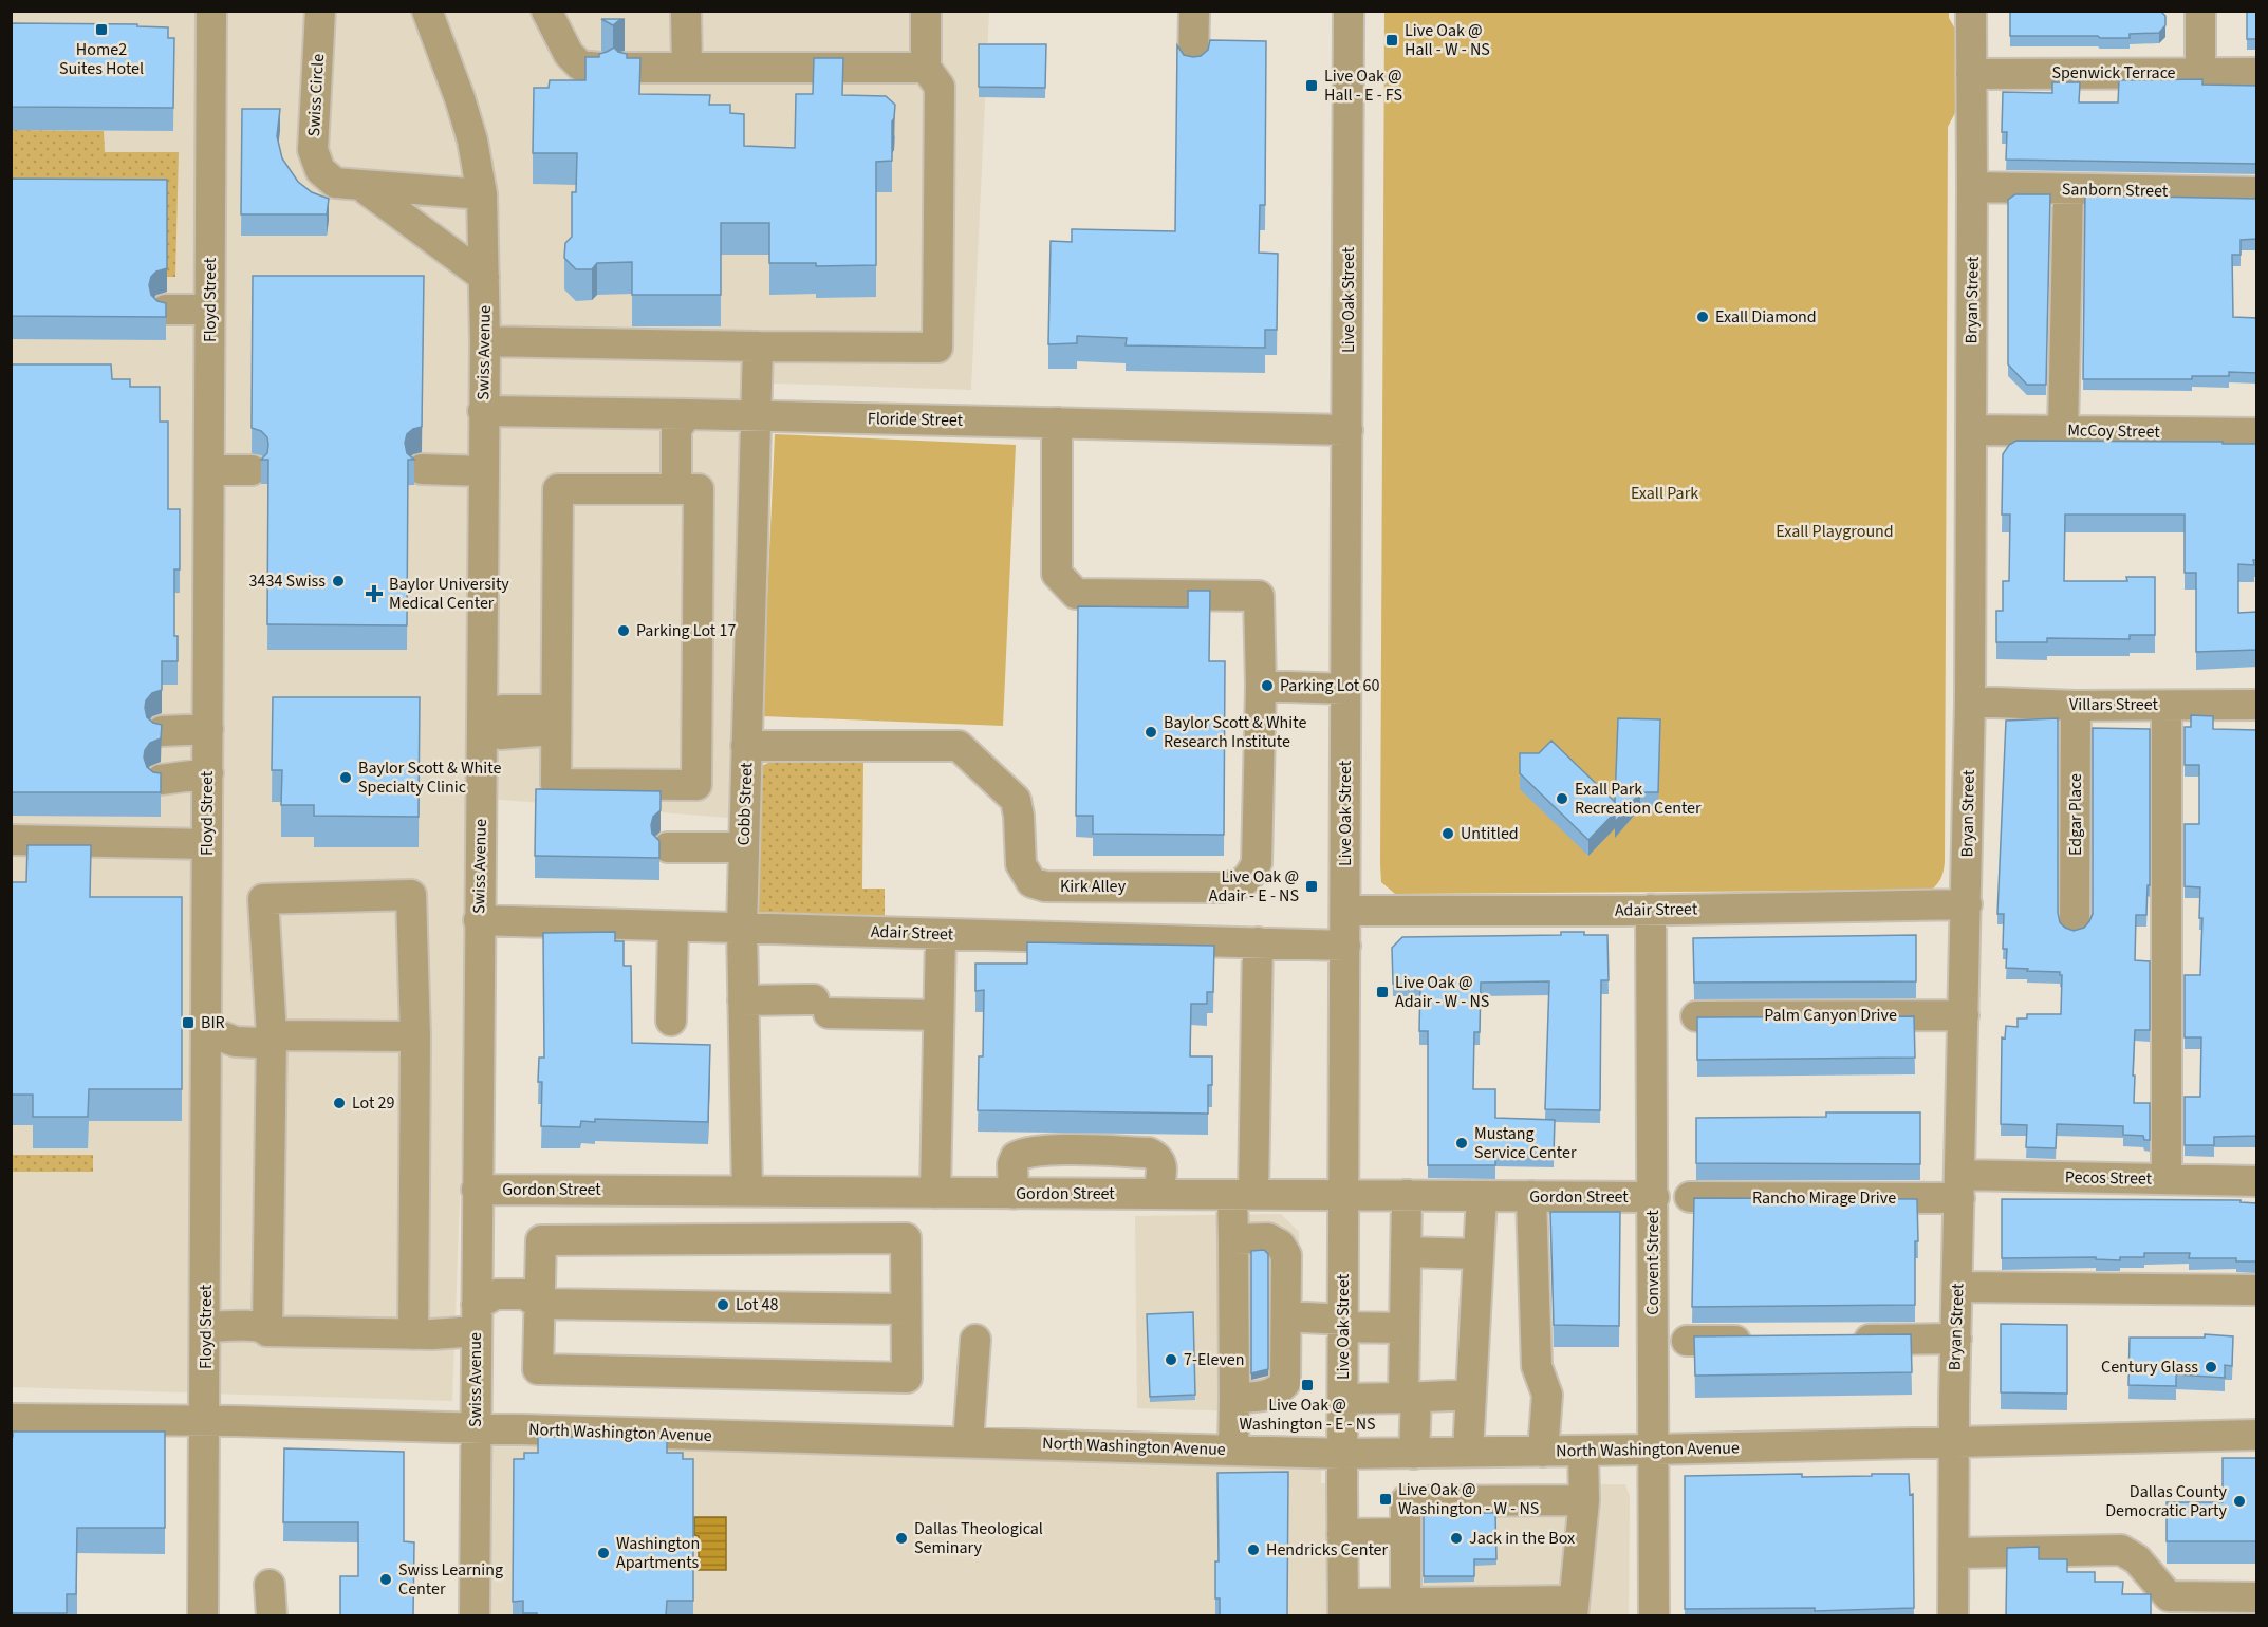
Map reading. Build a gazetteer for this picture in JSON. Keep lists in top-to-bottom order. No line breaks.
{"streets":{"street":["Spenwick Terrace","Swiss Circle","Sanborn Street","Floyd Street","Live Oak Street","Bryan Street","Swiss Avenue","Floride Street","McCoy Street","Villars Street","Cobb Street","Edgar Place","Kirk Alley","Adair Street","Palm Canyon Drive","Pecos Street","Gordon Street","Rancho Mirage Drive","Convent Street","North Washington Avenue"]},"crossings":[["Spenwick Terrace","Bryan Street"],["Swiss Circle","Swiss Avenue"],["Sanborn Street","Bryan Street"],["Floyd Street","North Washington Avenue"],["Live Oak Street","Floride Street"],["Live Oak Street","Adair Street"],["Live Oak Street","Gordon Street"],["Live Oak Street","North Washington Avenue"],["Bryan Street","McCoy Street"],["Bryan Street","Villars Street"],["Bryan Street","Adair Street"],["Bryan Street","Palm Canyon Drive"],["Bryan Street","Pecos Street"],["Bryan Street","Rancho Mirage Drive"],["Bryan Street","North Washington Avenue"],["Swiss Avenue","Floride Street"],["Swiss Avenue","Adair Street"],["Swiss Avenue","Gordon Street"],["Swiss Avenue","North Washington Avenue"],["Floride Street","Cobb Street"],["Villars Street","Edgar Place"],["Cobb Street","Kirk Alley"],["Cobb Street","Adair Street"],["Cobb Street","Gordon Street"],["Adair Street","Convent Street"],["Pecos Street","Rancho Mirage Drive"],["Gordon Street","Convent Street"],["Convent Street","North Washington Avenue"]],"parks":["Exall Park","Exall Playground"],"places":{"transit":["Home2 Suites Hotel","Live Oak @ Hall - W - NS","Live Oak @ Hall - E - FS","Live Oak @ Adair - E - NS","Live Oak @ Adair - W - NS","BIR","Live Oak @ Washington - E - NS","Live Oak @ Washington - W - NS"],"other":["Exall Diamond","3434 Swiss","Parking Lot 17","Parking Lot 60","Baylor Scott & White Research Institute","Baylor Scott & White Specialty Clinic","Exall Park Recreation Center","Untitled","Lot 29","Mustang Service Center","Lot 48","7-Eleven","Century Glass","Dallas County Democratic Party","Dallas Theological Seminary","Jack in the Box","Hendricks Center","Washington Apartments","Swiss Learning Center"],"health":["Baylor University Medical Center"]}}
